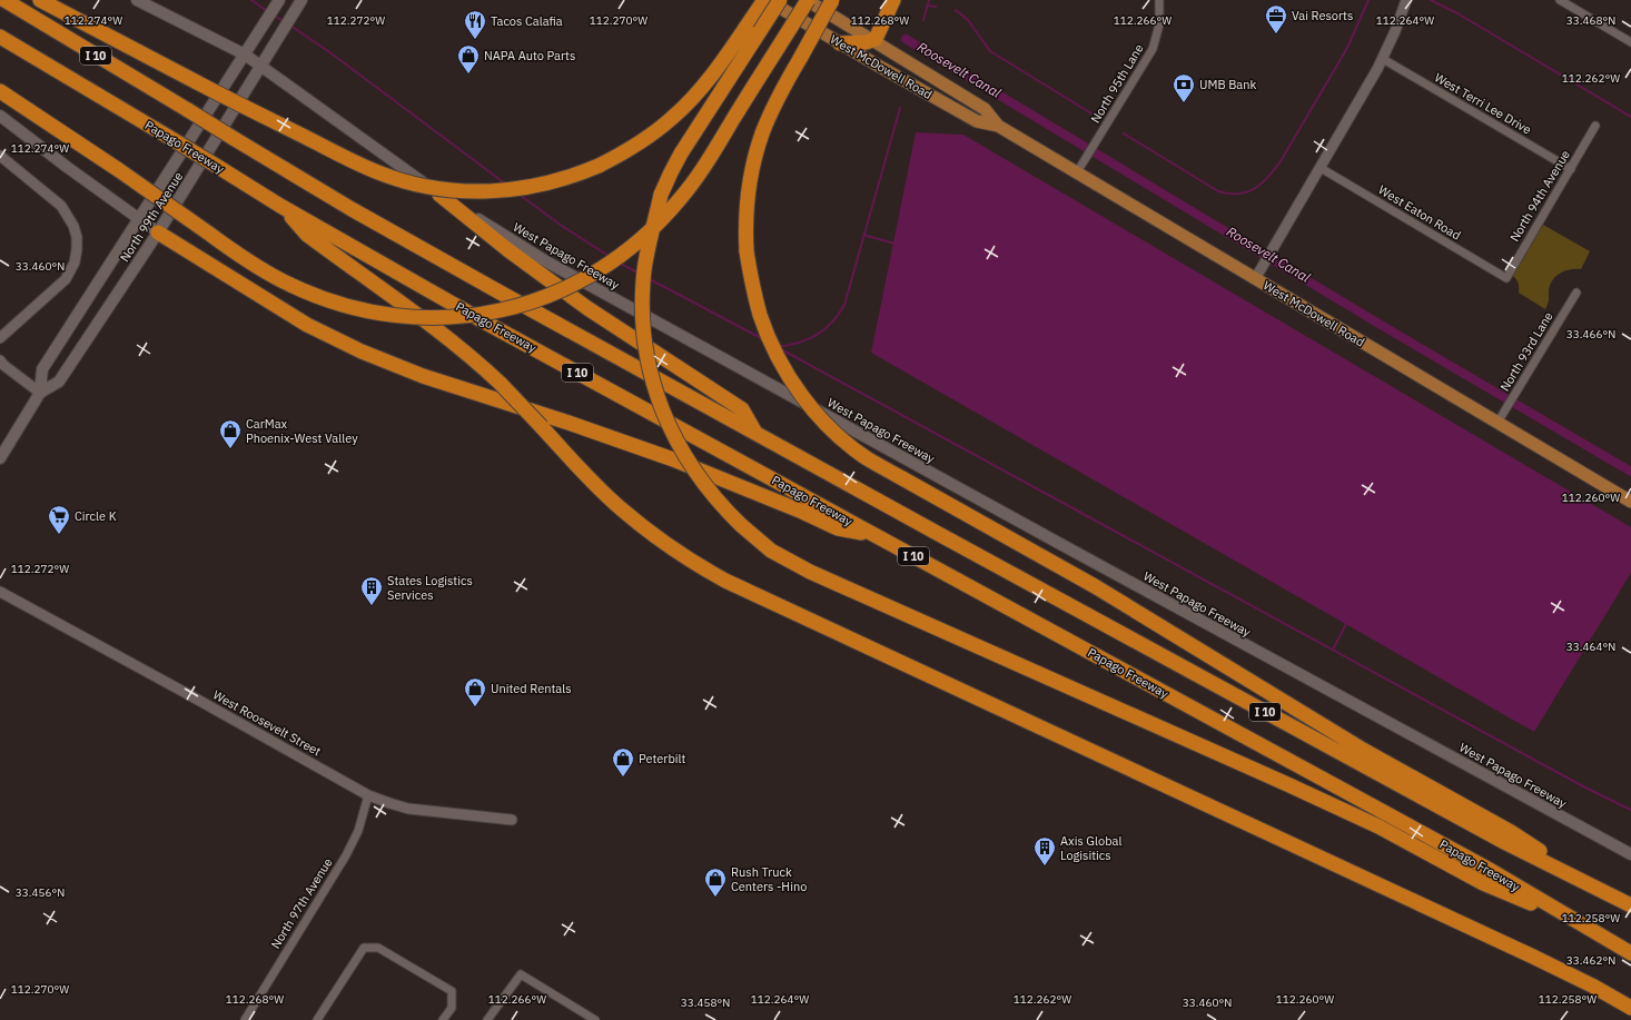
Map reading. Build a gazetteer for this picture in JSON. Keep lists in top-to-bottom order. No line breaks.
{"streets":{"highway":["I 10","Papago Freeway"],"main road":["West McDowell Road","North 99th Avenue","West Papago Freeway"],"street":["North 95th Lane","West Terri Lee Drive","North 94th Avenue","West Eaton Road","North 93rd Lane","West Roosevelt Street","North 97th Avenue"]},"crossings":[["West McDowell Road","North 95th Lane"],["West McDowell Road","North 93rd Lane"],["West Terri Lee Drive","North 94th Avenue"],["North 94th Avenue","West Eaton Road"],["North 99th Avenue","West Papago Freeway"],["West Roosevelt Street","North 97th Avenue"]],"water":["Roosevelt Canal"],"places":{"office":["Vai Resorts"],"restaurant":["Tacos Calafia"],"shop":["NAPA Auto Parts","CarMax Phoenix-West Valley","United Rentals","Peterbilt","Rush Truck Centers -Hino"],"bank":["UMB Bank"],"supermarket":["Circle K"],"building":["States Logistics Services","Axis Global Logisitics"]},"coordinates":["112.272°W","112.266°W","112.274°W","112.270°W","112.268°W","112.264°W","33.468°N","112.262°W","33.460°N","33.466°N","112.260°W","33.464°N","33.456°N","112.258°W","33.462°N","33.458°N"]}
